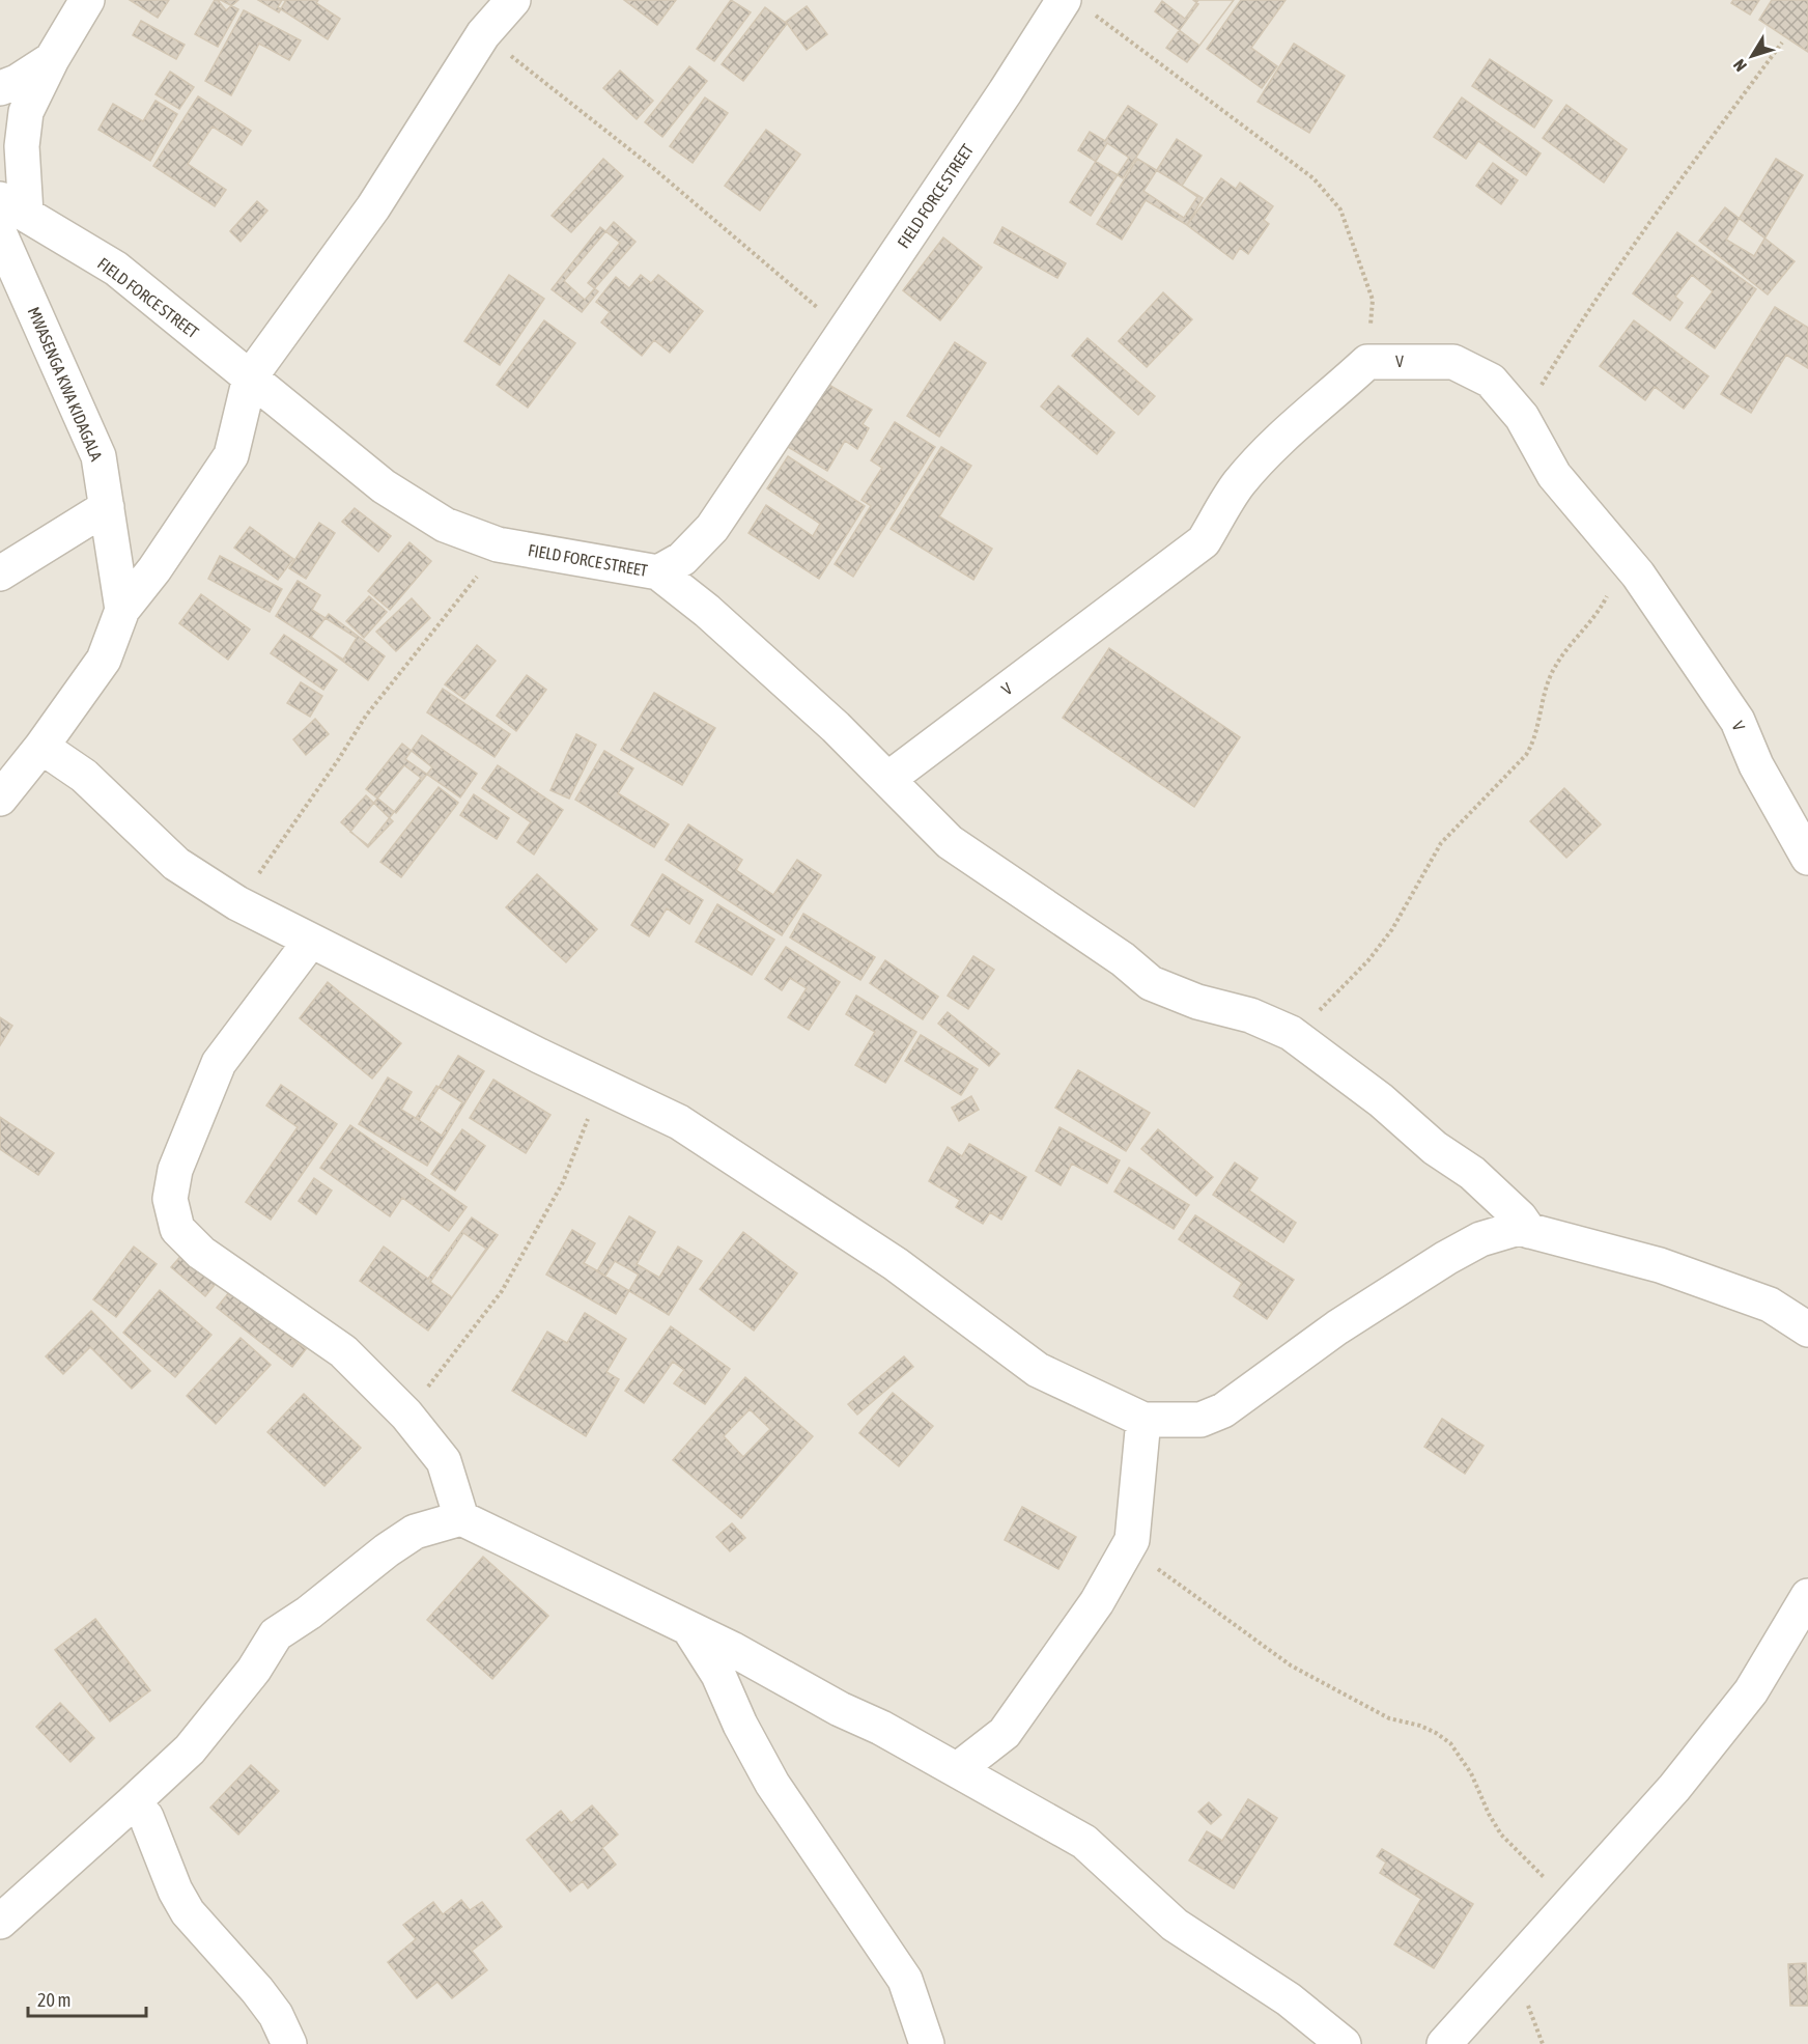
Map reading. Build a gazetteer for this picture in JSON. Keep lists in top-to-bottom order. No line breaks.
{"streets":{"street":["FIELD FORCE STREET","V","MWASENGA KWA KIDAGALA"]},"crossings":[["FIELD FORCE STREET","MWASENGA KWA KIDAGALA"]],"scale_bar":"20 m","north":"bottom left"}
